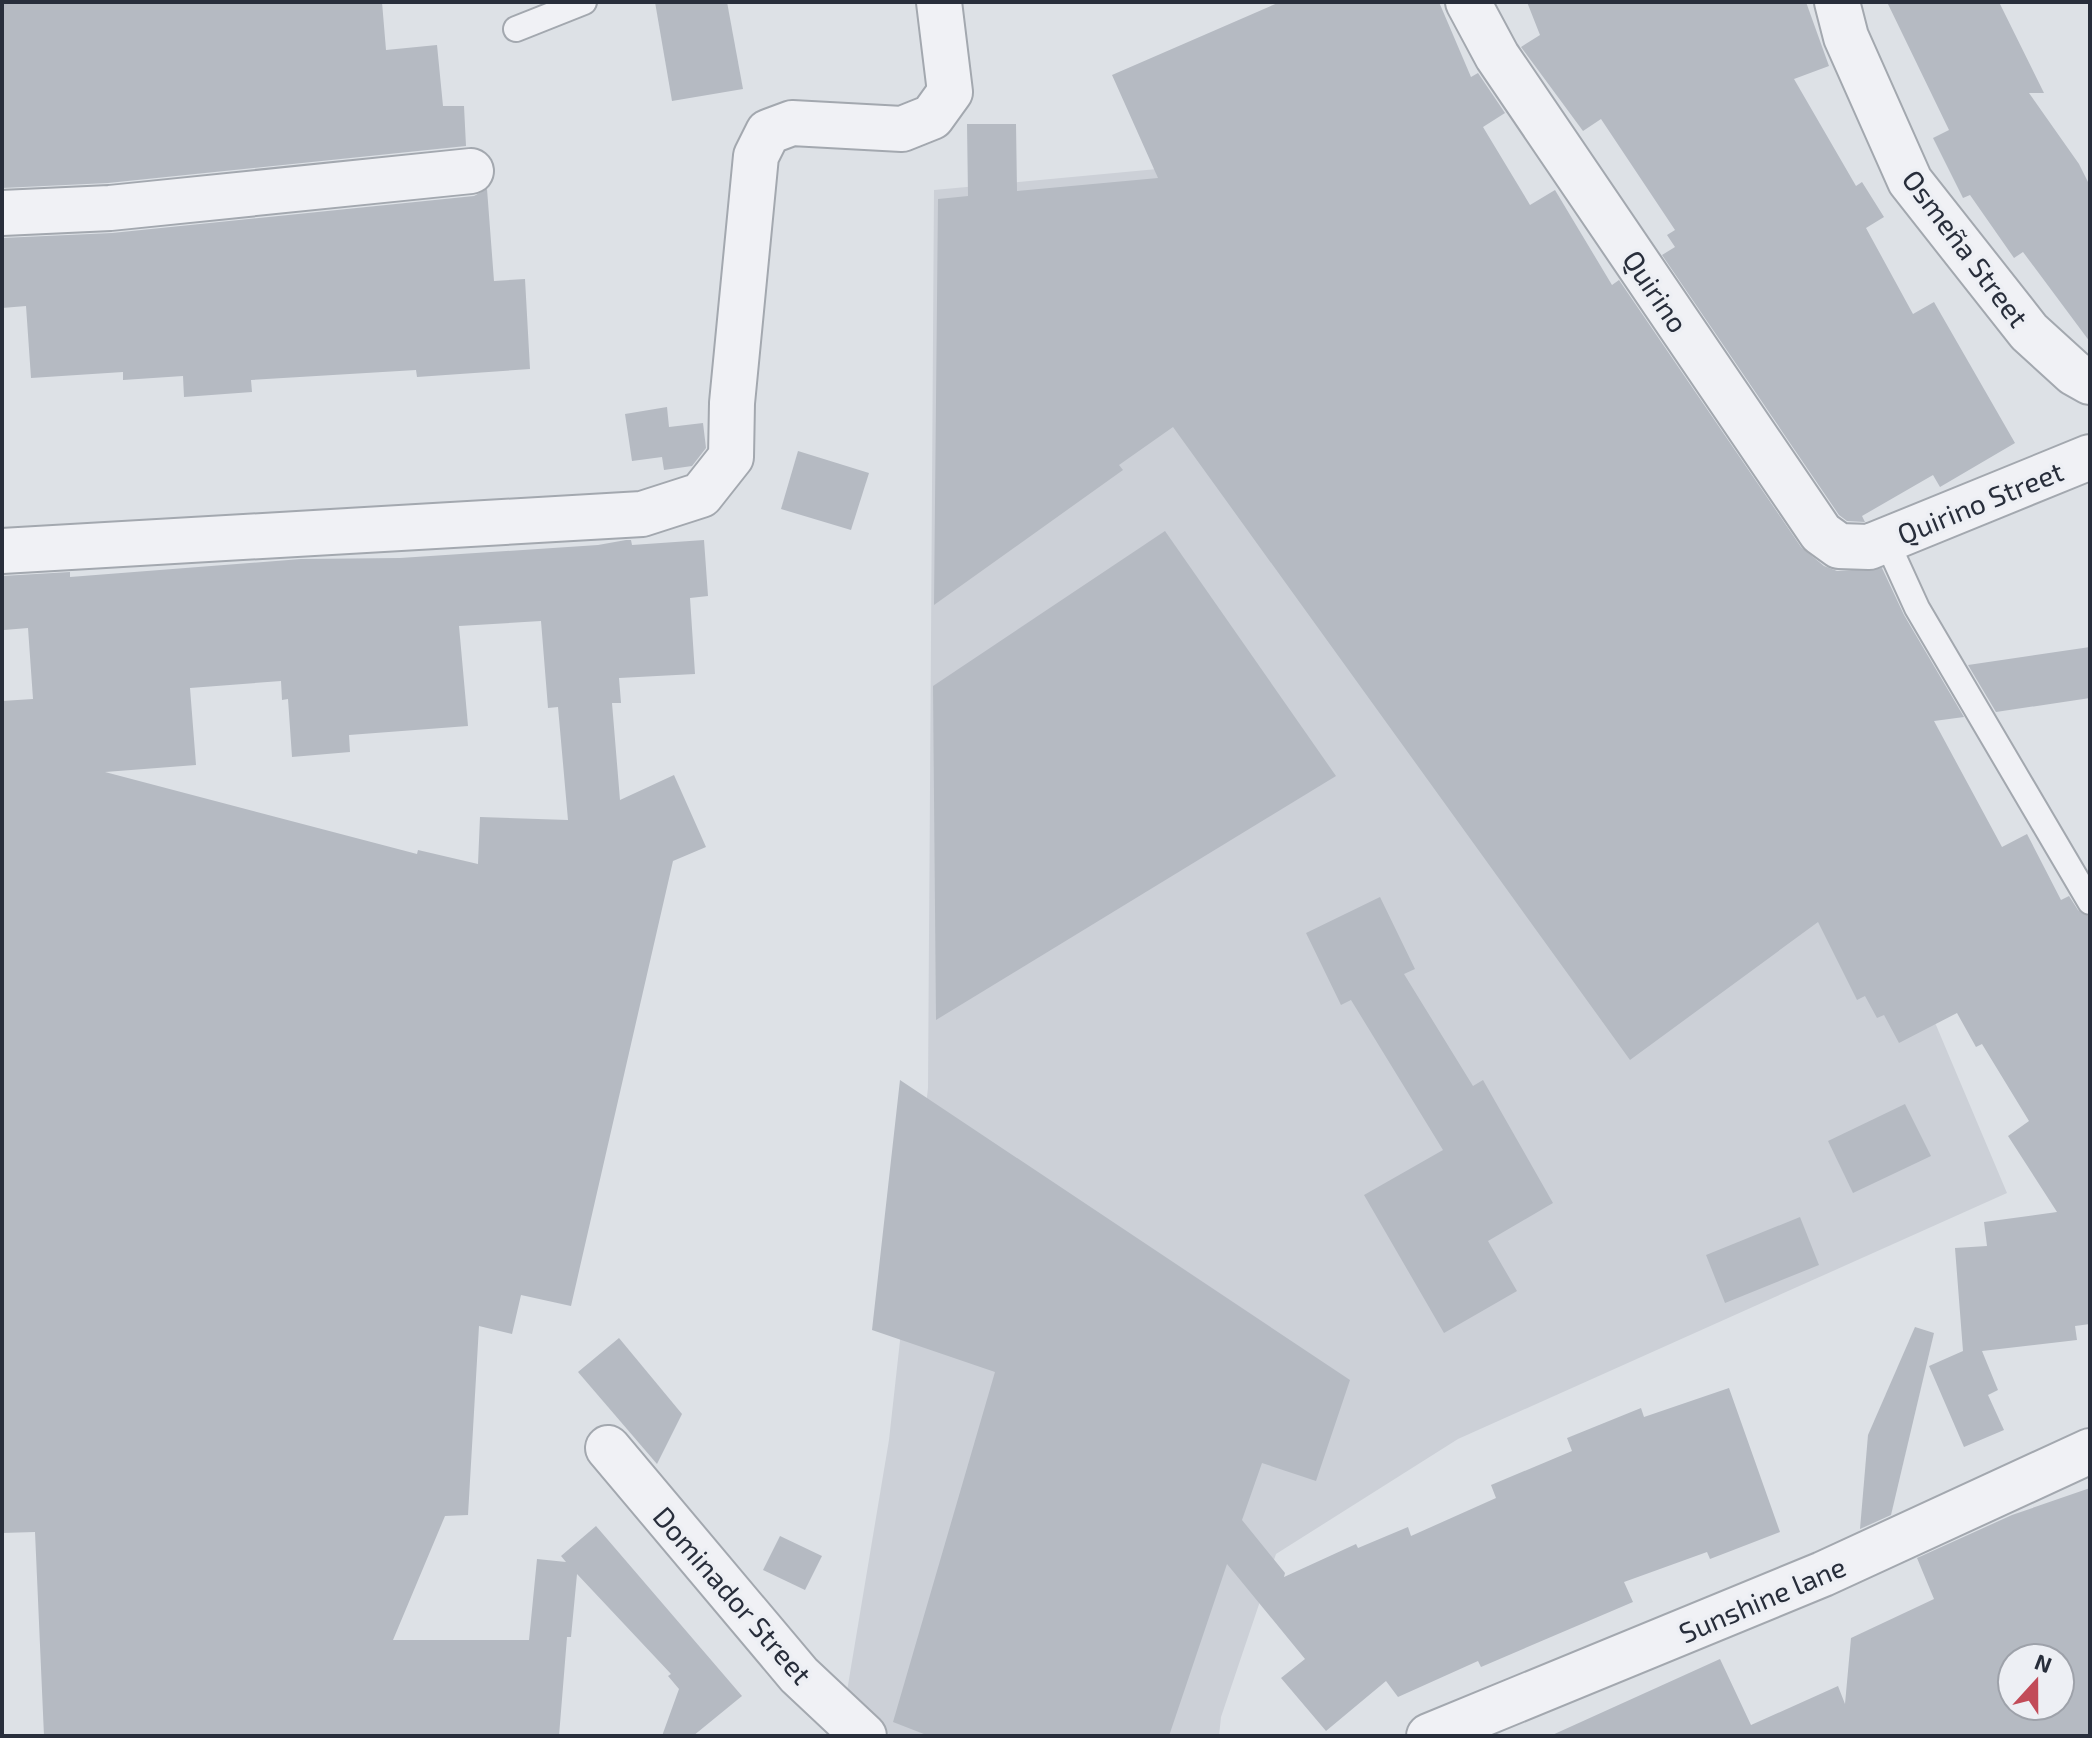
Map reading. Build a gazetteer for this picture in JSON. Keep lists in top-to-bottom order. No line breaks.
{"streets":{"street":["Osmeña Street","Quirino","Quirino Street","Dominador Street","Sunshine lane"]},"crossings":[["Quirino","Quirino Street"]],"north":"top"}
